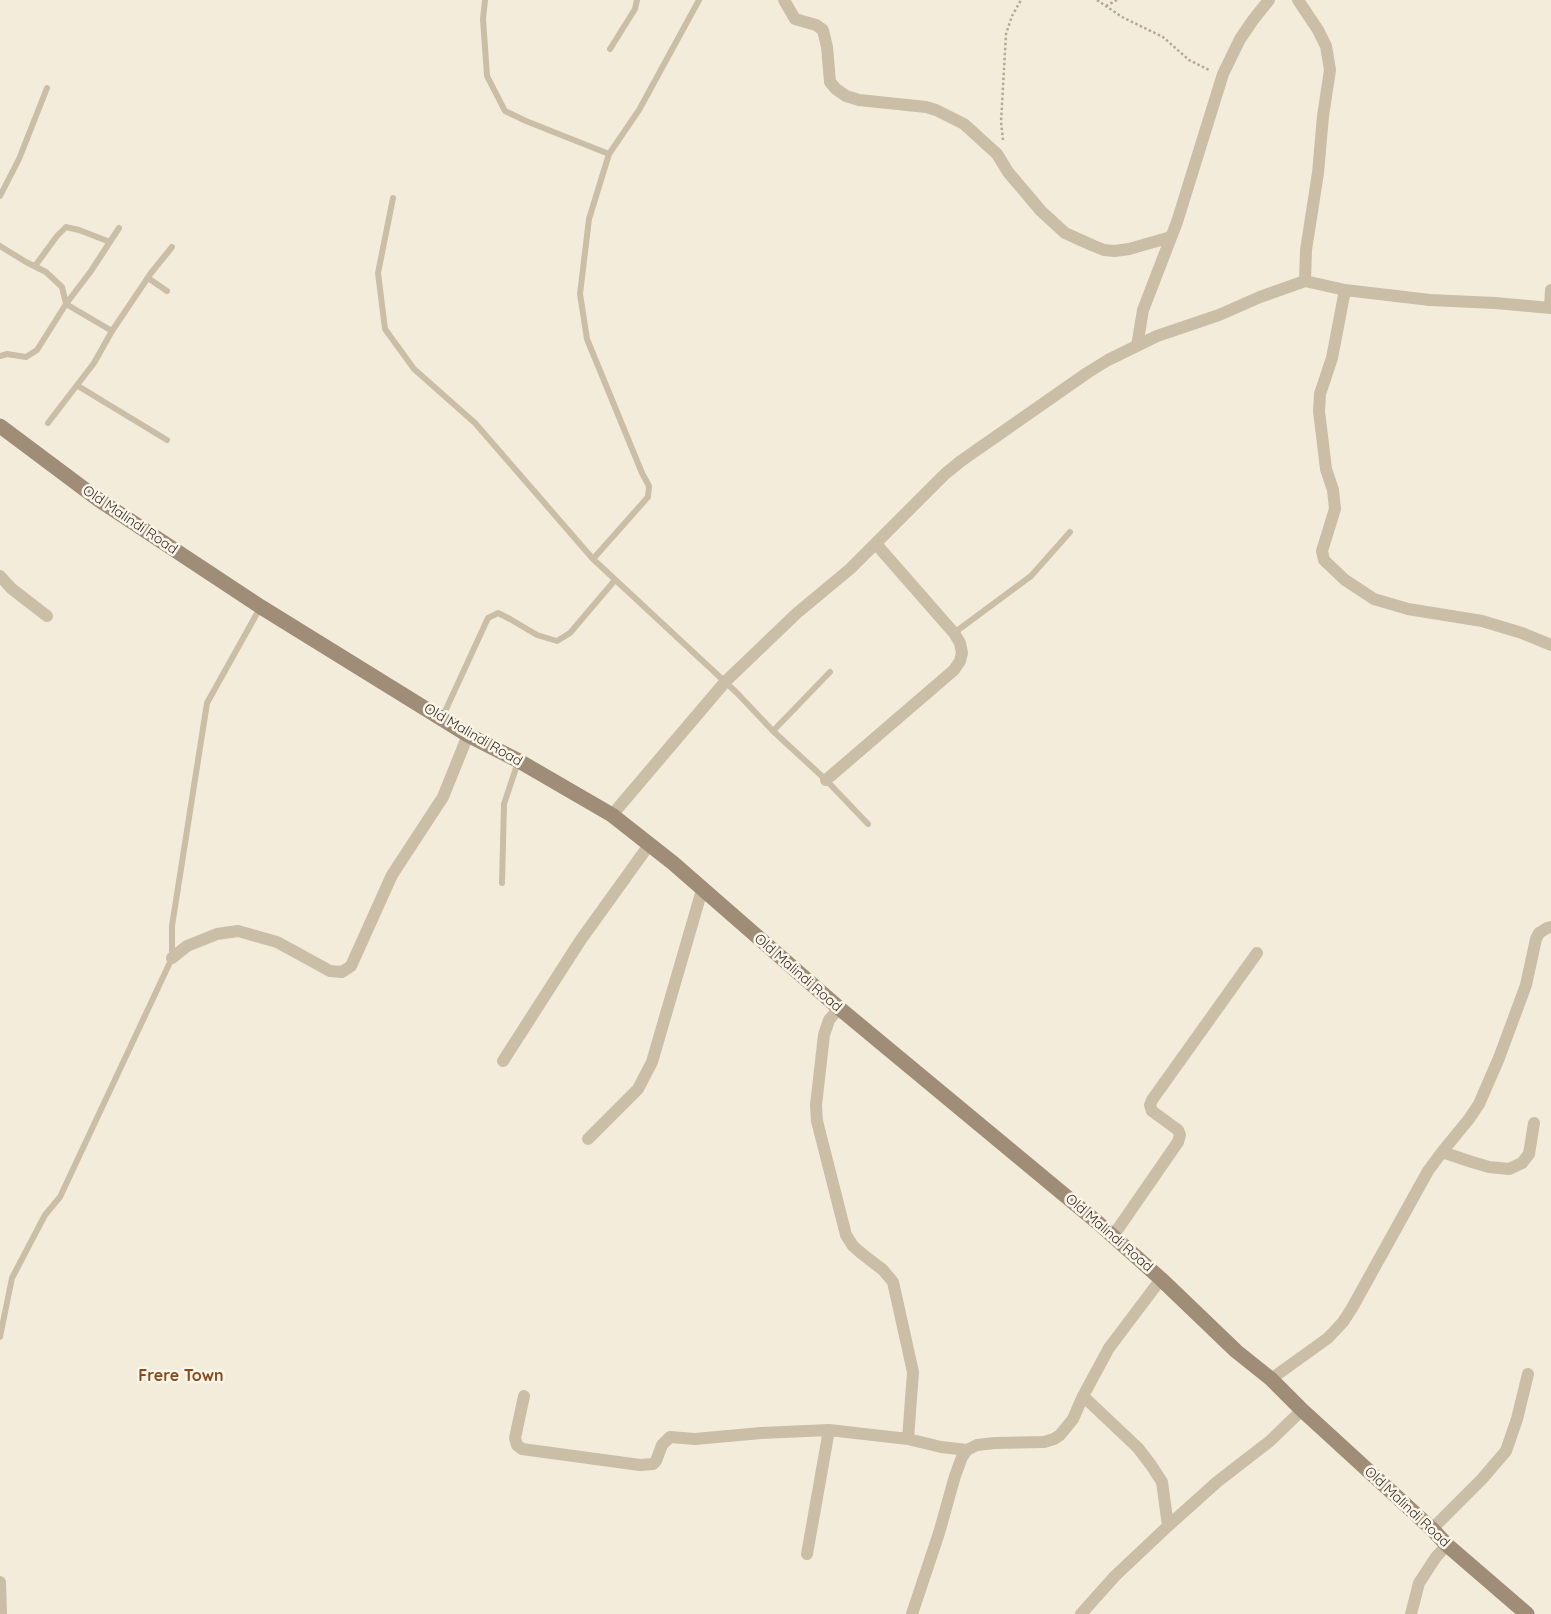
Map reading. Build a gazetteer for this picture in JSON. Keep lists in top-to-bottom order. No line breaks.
{"streets":{"main road":["Old Malindi Road"]},"districts":["Frere Town"]}
